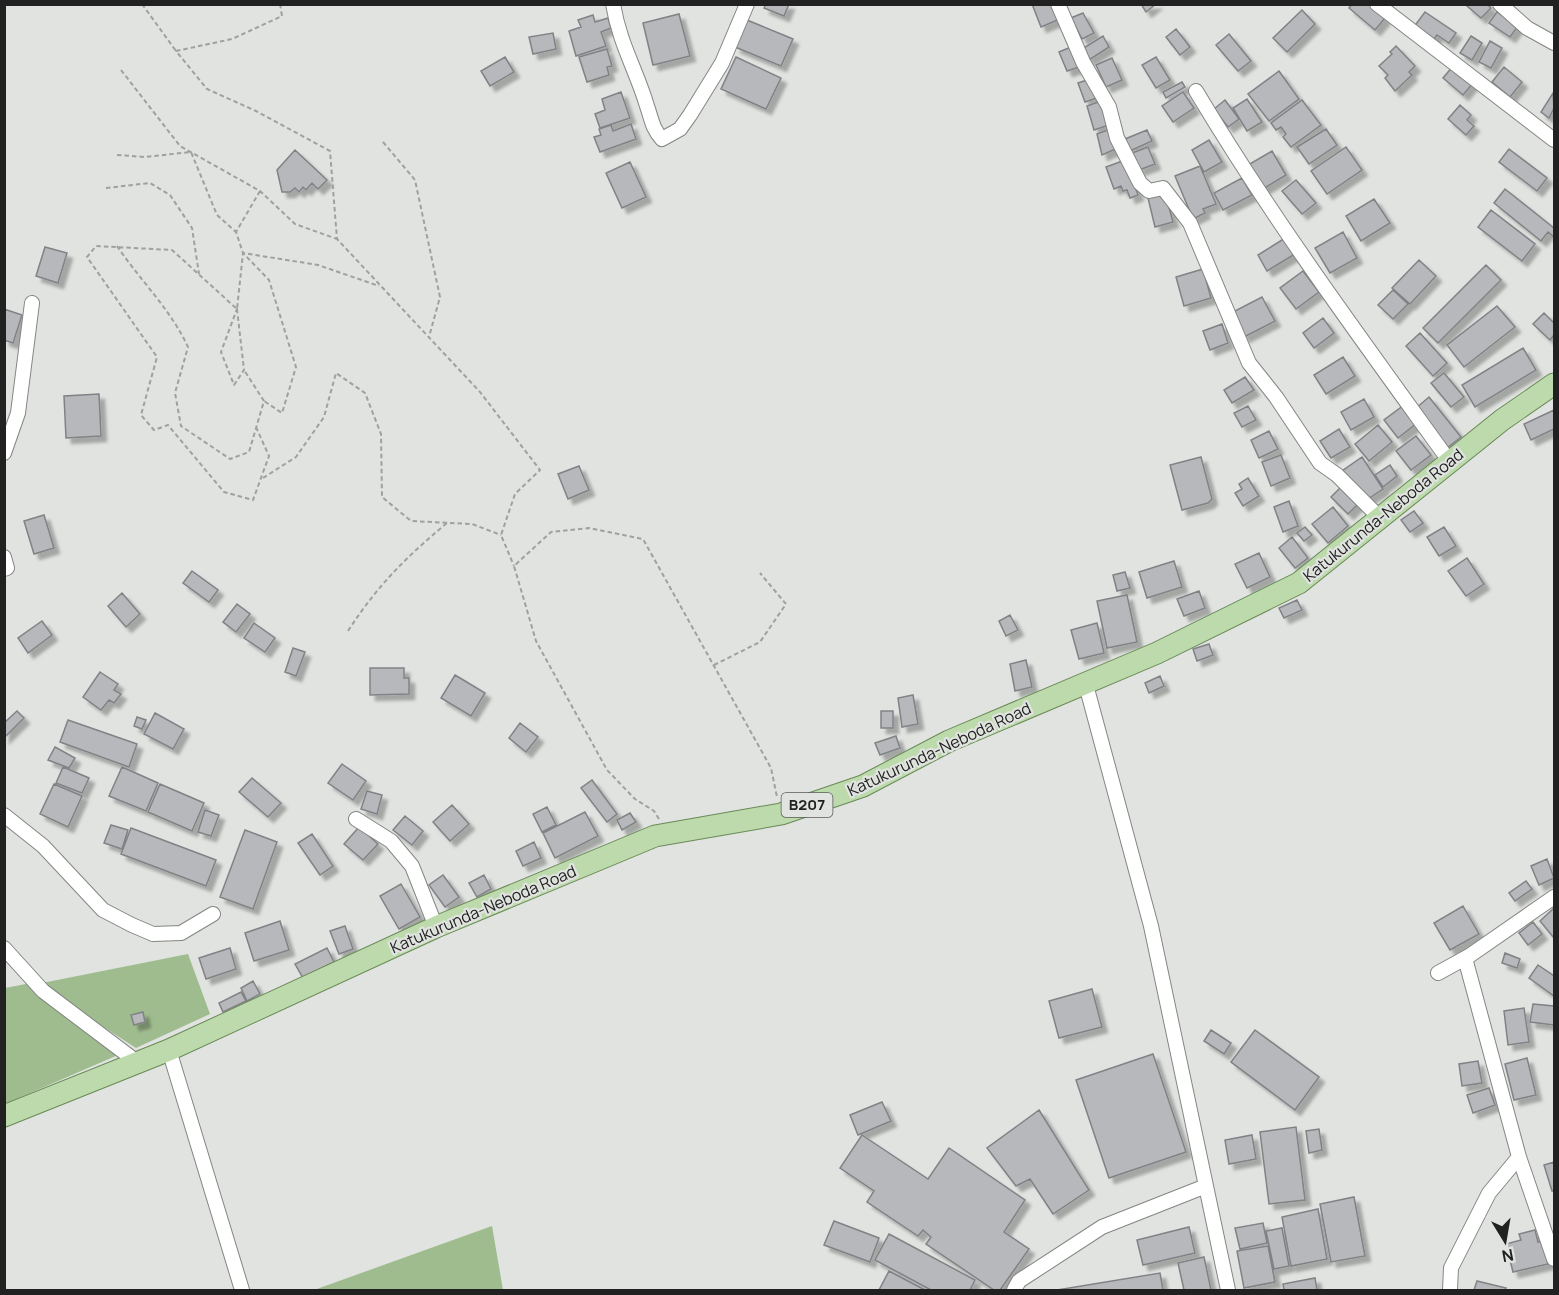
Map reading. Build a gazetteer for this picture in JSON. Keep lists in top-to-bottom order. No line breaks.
{"streets":{"main road":["Katukurunda-Neboda Road","B207"]},"north":"bottom"}
